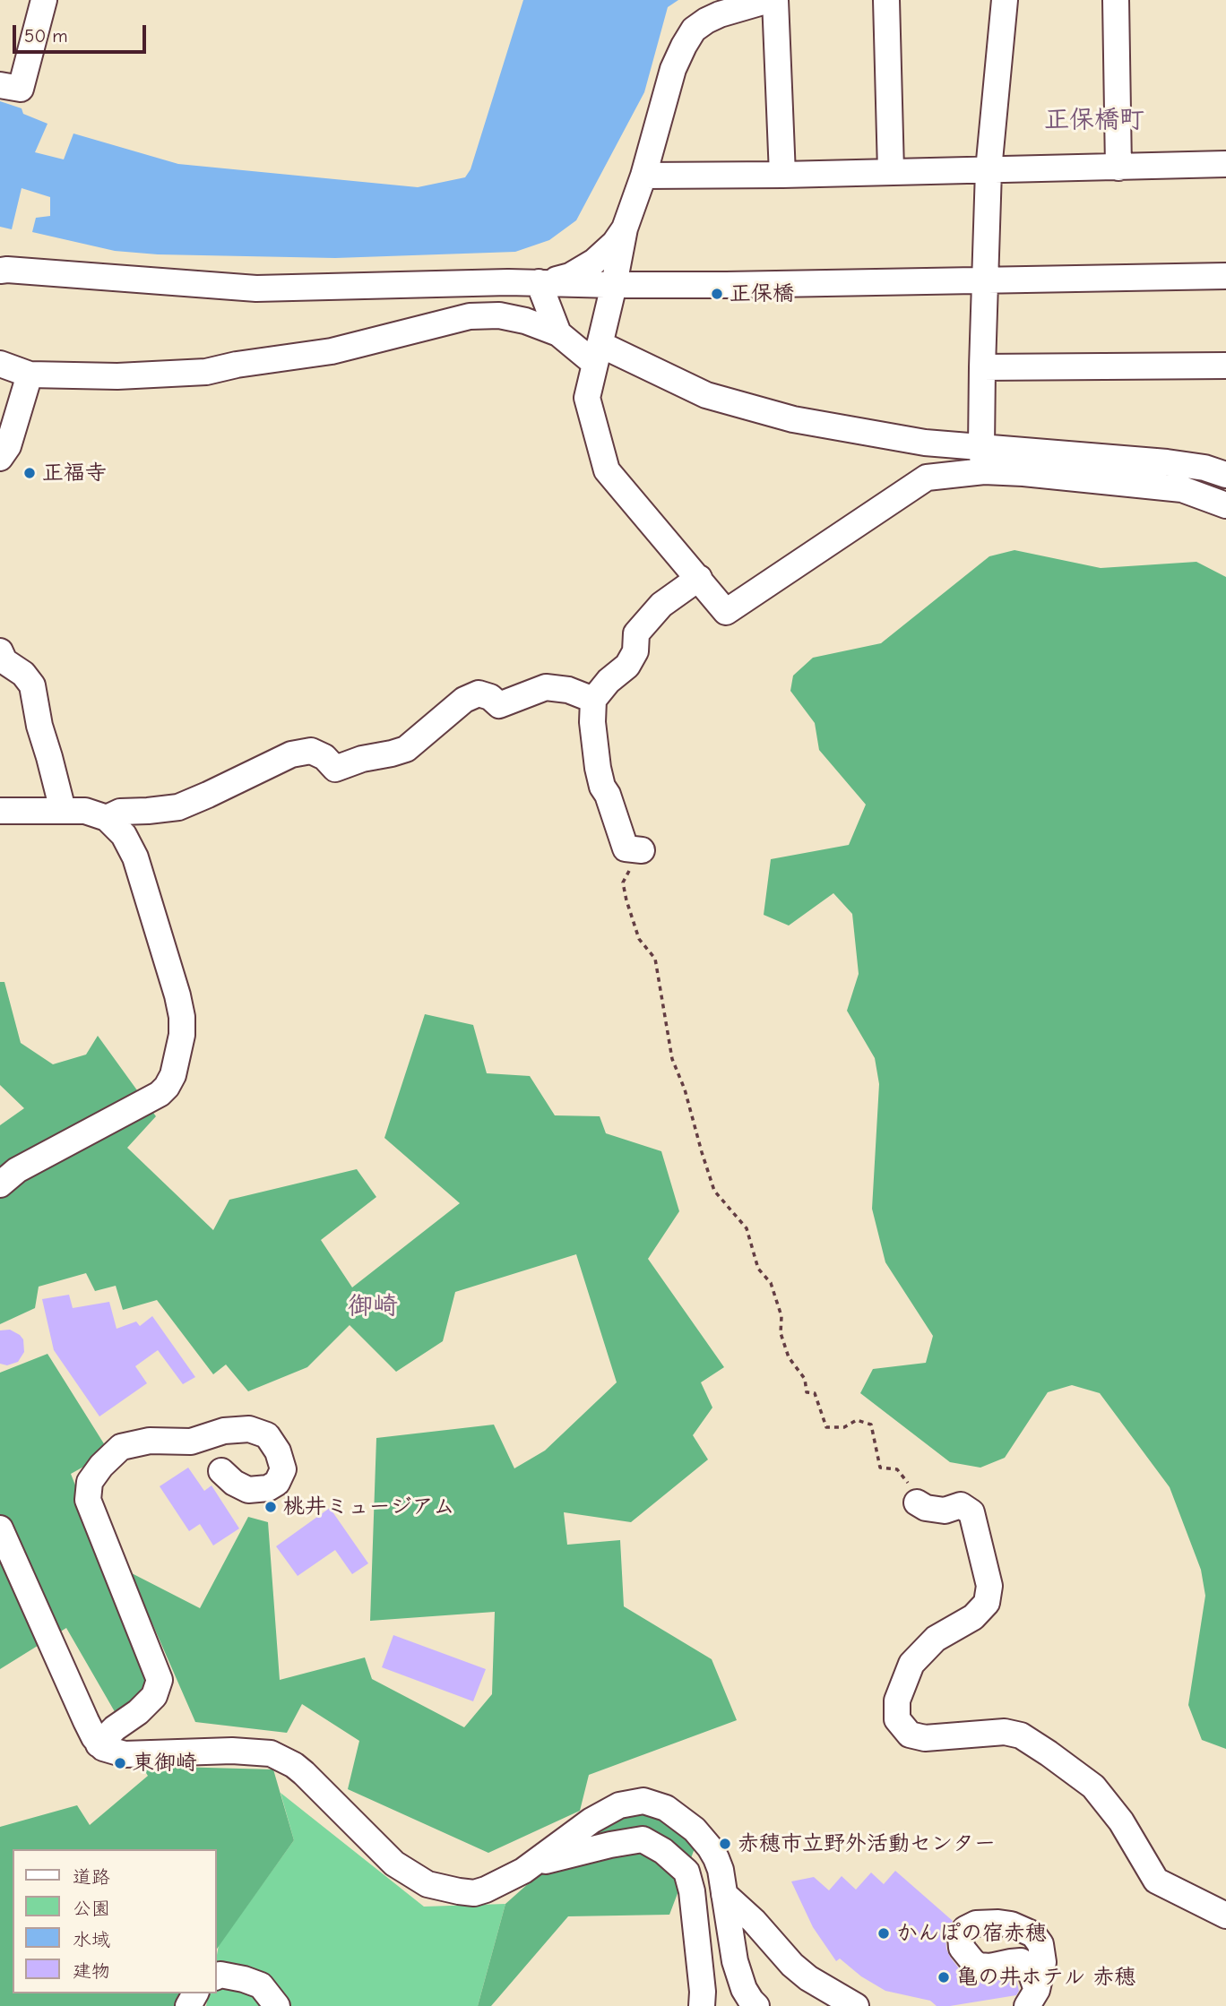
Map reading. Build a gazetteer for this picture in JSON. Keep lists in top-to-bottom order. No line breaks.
{"districts":["正保橋町","御崎"],"places":["正保橋","正福寺","桃井ミュージアム","東御崎","赤穂市立野外活動センター","かんぽの宿赤穂","亀の井ホテル 赤穂"],"legend":["道路","公園","水域","建物"],"scale_bar":"50 m"}
